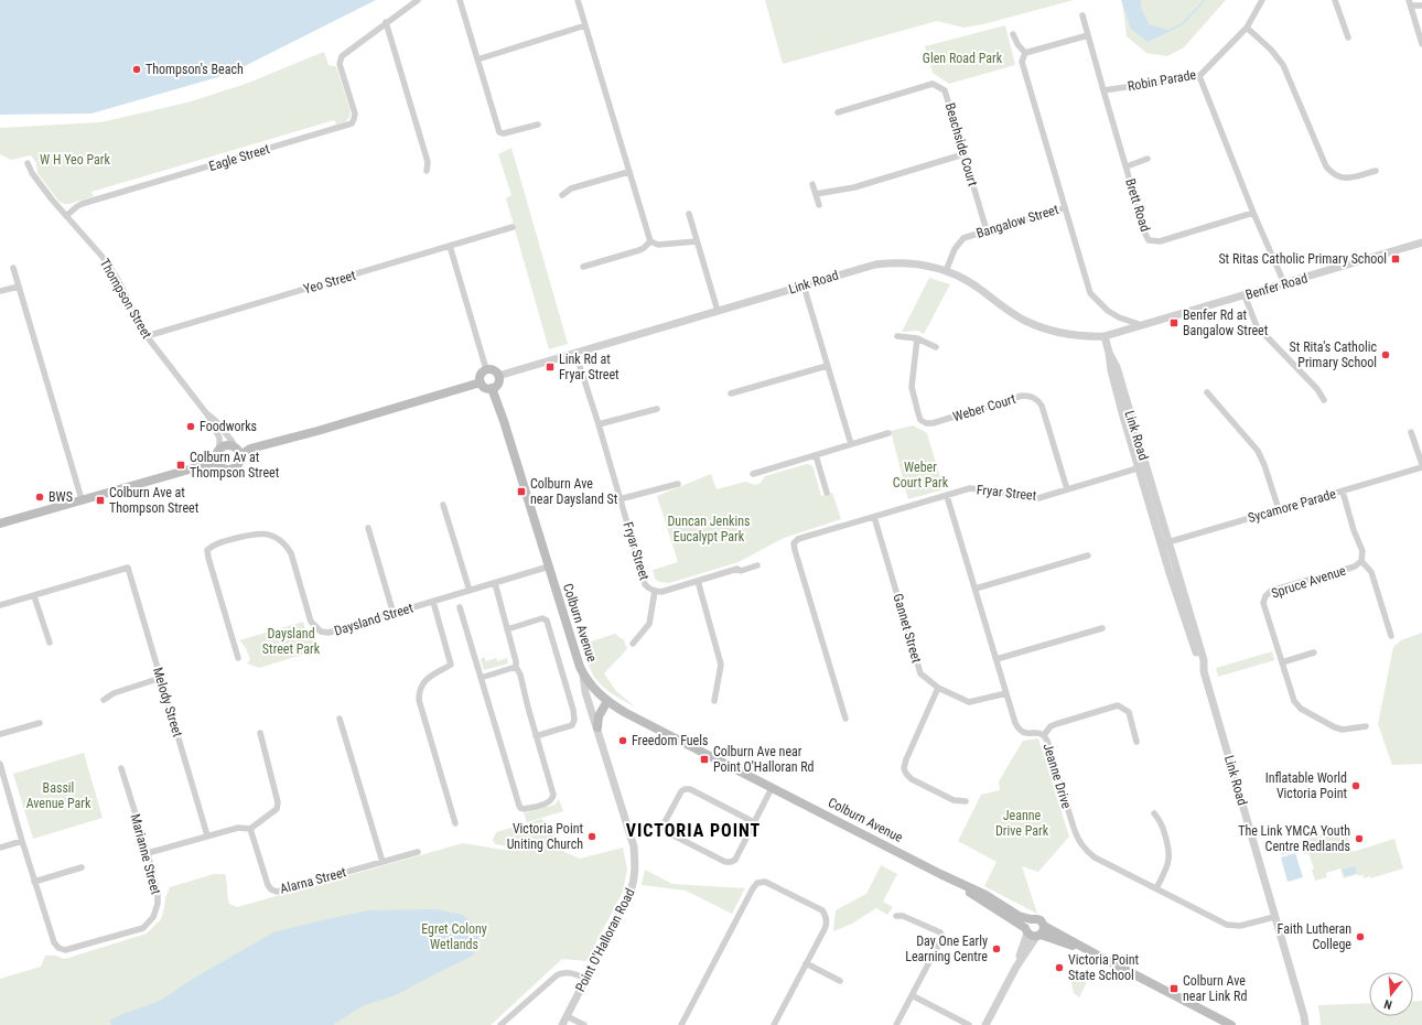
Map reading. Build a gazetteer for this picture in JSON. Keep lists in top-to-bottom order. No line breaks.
{"streets":{"main road":["Colburn Avenue"],"street":["Robin Parade","Beachside Court","Eagle Street","Brett Road","Bangalow Street","Yeo Street","Link Road","Benfer Road","Thompson Street","Weber Court","Fryar Street","Sycamore Parade","Spruce Avenue","Daysland Street","Gannet Street","Melody Street","Jeanne Drive","Marianne Street","Alarna Street","Point O'Halloran Road"]},"crossings":[["Robin Parade","Brett Road"],["Beachside Court","Bangalow Street"],["Eagle Street","Thompson Street"],["Bangalow Street","Link Road"],["Bangalow Street","Benfer Road"],["Yeo Street","Thompson Street"],["Link Road","Benfer Road"],["Link Road","Fryar Street"],["Link Road","Sycamore Parade"],["Link Road","Colburn Avenue"],["Link Road","Jeanne Drive"],["Weber Court","Fryar Street"],["Fryar Street","Gannet Street"],["Fryar Street","Jeanne Drive"],["Sycamore Parade","Spruce Avenue"],["Daysland Street","Colburn Avenue"],["Colburn Avenue","Point O'Halloran Road"],["Gannet Street","Jeanne Drive"]],"districts":["VICTORIA POINT"],"parks":["Glen Road Park","W H Yeo Park","Weber Court Park","Duncan Jenkins Eucalypt Park","Daysland Street Park","Bassil Avenue Park","Jeanne Drive Park","Egret Colony Wetlands"],"places":{"other":["Thompson's Beach","St Rita's Catholic Primary School","Foodworks","BWS","Freedom Fuels","Inflatable World Victoria Point","Victoria Point Uniting Church","The Link YMCA Youth Centre Redlands","Faith Lutheran College","Day One Early Learning Centre","Victoria Point State School"],"transit":["St Ritas Catholic Primary School","Benfer Rd at Bangalow Street","Link Rd at Fryar Street","Colburn Av at Thompson Street","Colburn Ave near Daysland St","Colburn Ave at Thompson Street","Colburn Ave near Point O'Halloran Rd","Colburn Ave near Link Rd"]},"north":"bottom"}
